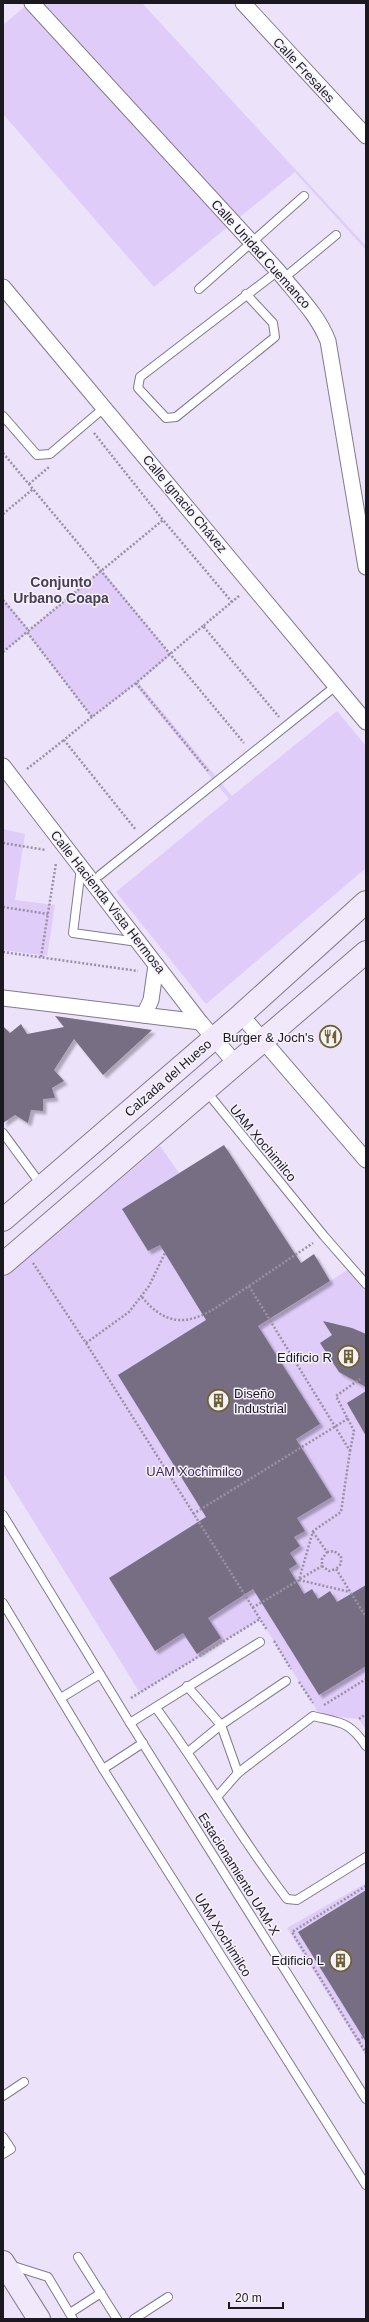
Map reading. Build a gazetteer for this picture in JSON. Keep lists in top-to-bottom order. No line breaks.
{"streets":{"main road":["Calzada del Hueso"],"street":["Calle Fresales","Calle Unidad Cuemanco","Calle Ignacio Chávez","Calle Hacienda Vista Hermosa"],"lane":["UAM Xochimilco","Estacionamiento UAM-X"]},"crossings":[["Calle Hacienda Vista Hermosa","Calzada del Hueso"]],"districts":["Conjunto Urbano Coapa"],"parks":["UAM Xochimilco"],"places":{"restaurant":["Burger & Joch's"],"building":["Edificio R","Diseño Industrial","Edificio L"]},"scale_bar":"20 m"}
